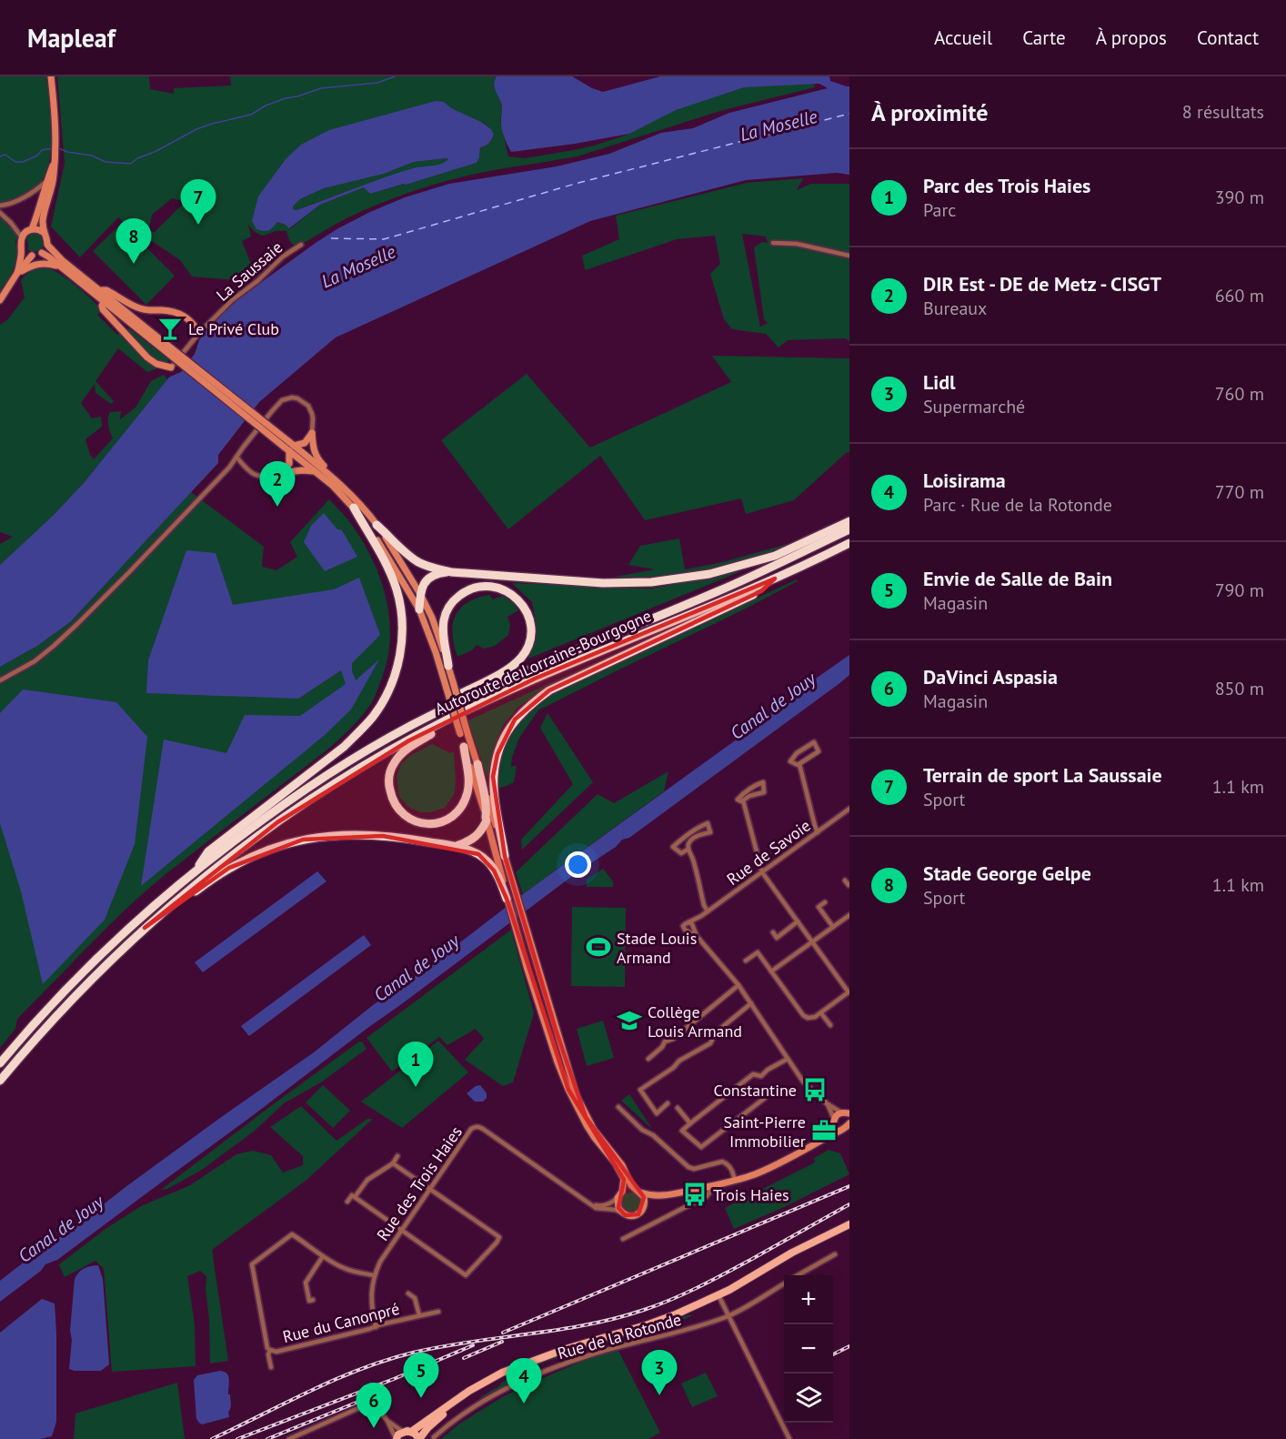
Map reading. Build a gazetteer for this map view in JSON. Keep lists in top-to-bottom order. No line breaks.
{"streets":{"highway":["Autoroute de Lorraine-Bourgogne"],"street":["La Saussaie","Rue de Savoie","Rue des Trois Haies","Rue du Canonpré","Rue de la Rotonde"]},"crossings":[["Rue des Trois Haies","Rue du Canonpré"]],"water":["La Moselle","Canal de Jouy"],"places":{"bar":["Le Privé Club"],"sports":["Stade Louis Armand"],"school or university":["Collège Louis Armand"],"bus stop":["Constantine","Trois Haies"],"office":["Saint-Pierre Immobilier"]},"page":{"header":"Mapleaf","nav":["Accueil","Carte","À propos","Contact"],"heading":["À proximité","8 résultats"],"list":[{"mark":"1","name":"Parc des Trois Haies","note":"Parc","value":"390 m"},{"mark":"2","name":"DIR Est - DE de Metz - CISGT","note":"Bureaux","value":"660 m"},{"mark":"3","name":"Lidl","note":"Supermarché","value":"760 m"},{"mark":"4","name":"Loisirama","note":"Parc · Rue de la Rotonde","value":"770 m"},{"mark":"5","name":"Envie de Salle de Bain","note":"Magasin","value":"790 m"},{"mark":"6","name":"DaVinci Aspasia","note":"Magasin","value":"850 m"},{"mark":"7","name":"Terrain de sport La Saussaie","note":"Sport","value":"1.1 km"},{"mark":"8","name":"Stade George Gelpe","note":"Sport","value":"1.1 km"}],"pins":["7","8","2","1","3","5","4","6"],"map_buttons":["+","−"]}}
